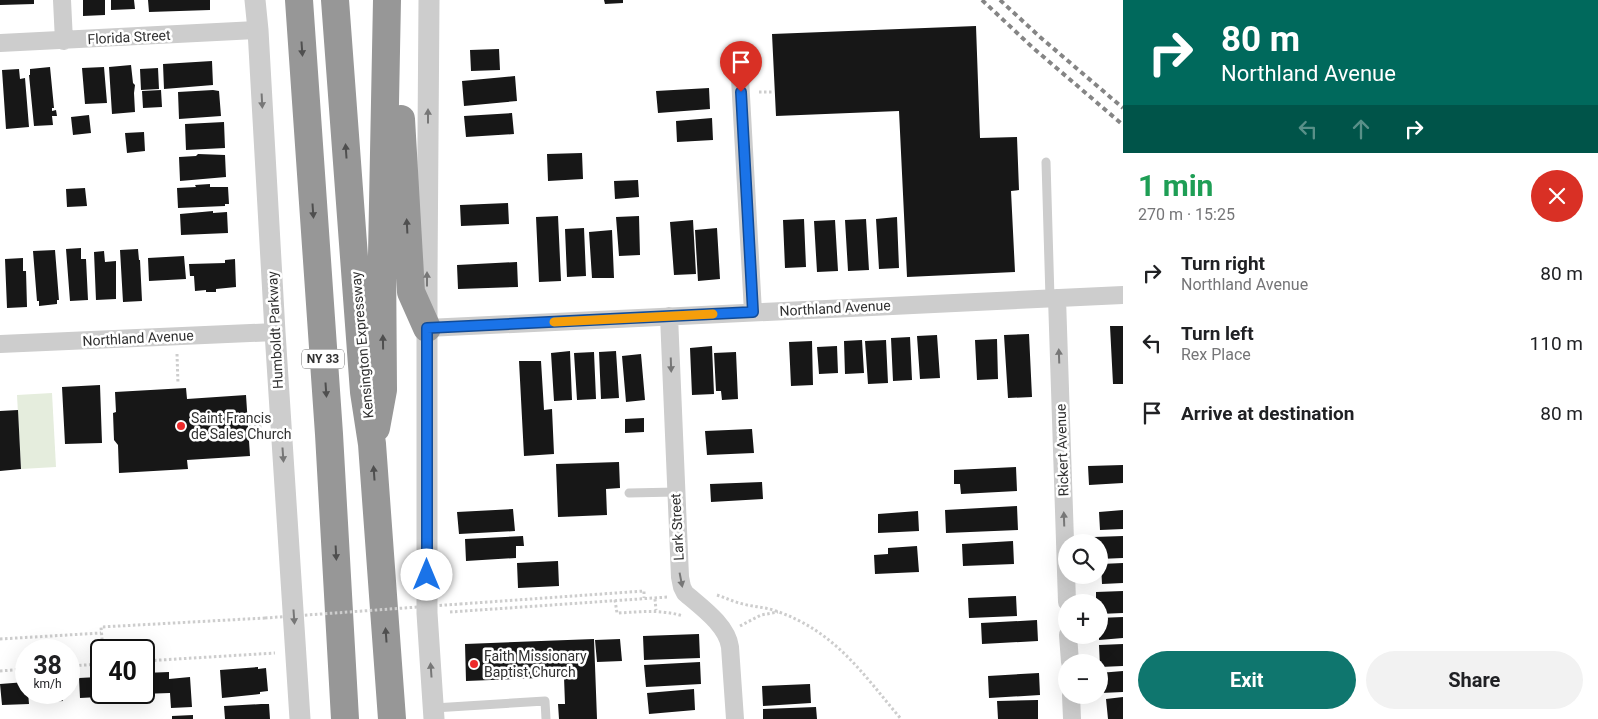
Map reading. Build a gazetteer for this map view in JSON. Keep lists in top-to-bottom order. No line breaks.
{"streets":{"highway":["Kensington Expressway","NY 33"],"street":["Florida Street","Northland Avenue","Humboldt Parkway","Rickert Avenue","Lark Street"]},"crossings":[["Florida Street","Humboldt Parkway"],["Northland Avenue","Humboldt Parkway"],["Northland Avenue","Rickert Avenue"],["Northland Avenue","Lark Street"]],"one_way":["Rickert Avenue","Lark Street"],"places":["Saint Francis de Sales Church","Faith Missionary Baptist Church"],"page":{"turn":["80 m","Northland Avenue"],"heading":["1 min","270 m · 15:25"],"list":[{"name":"Turn right","note":"Northland Avenue","value":"80 m"},{"name":"Turn left","note":"Rex Place","value":"110 m"},{"name":"Arrive at destination","value":"80 m"}],"map_buttons":["+","−"],"speed":"38 km/h","limit":"40","buttons":["Exit","Share"]}}
